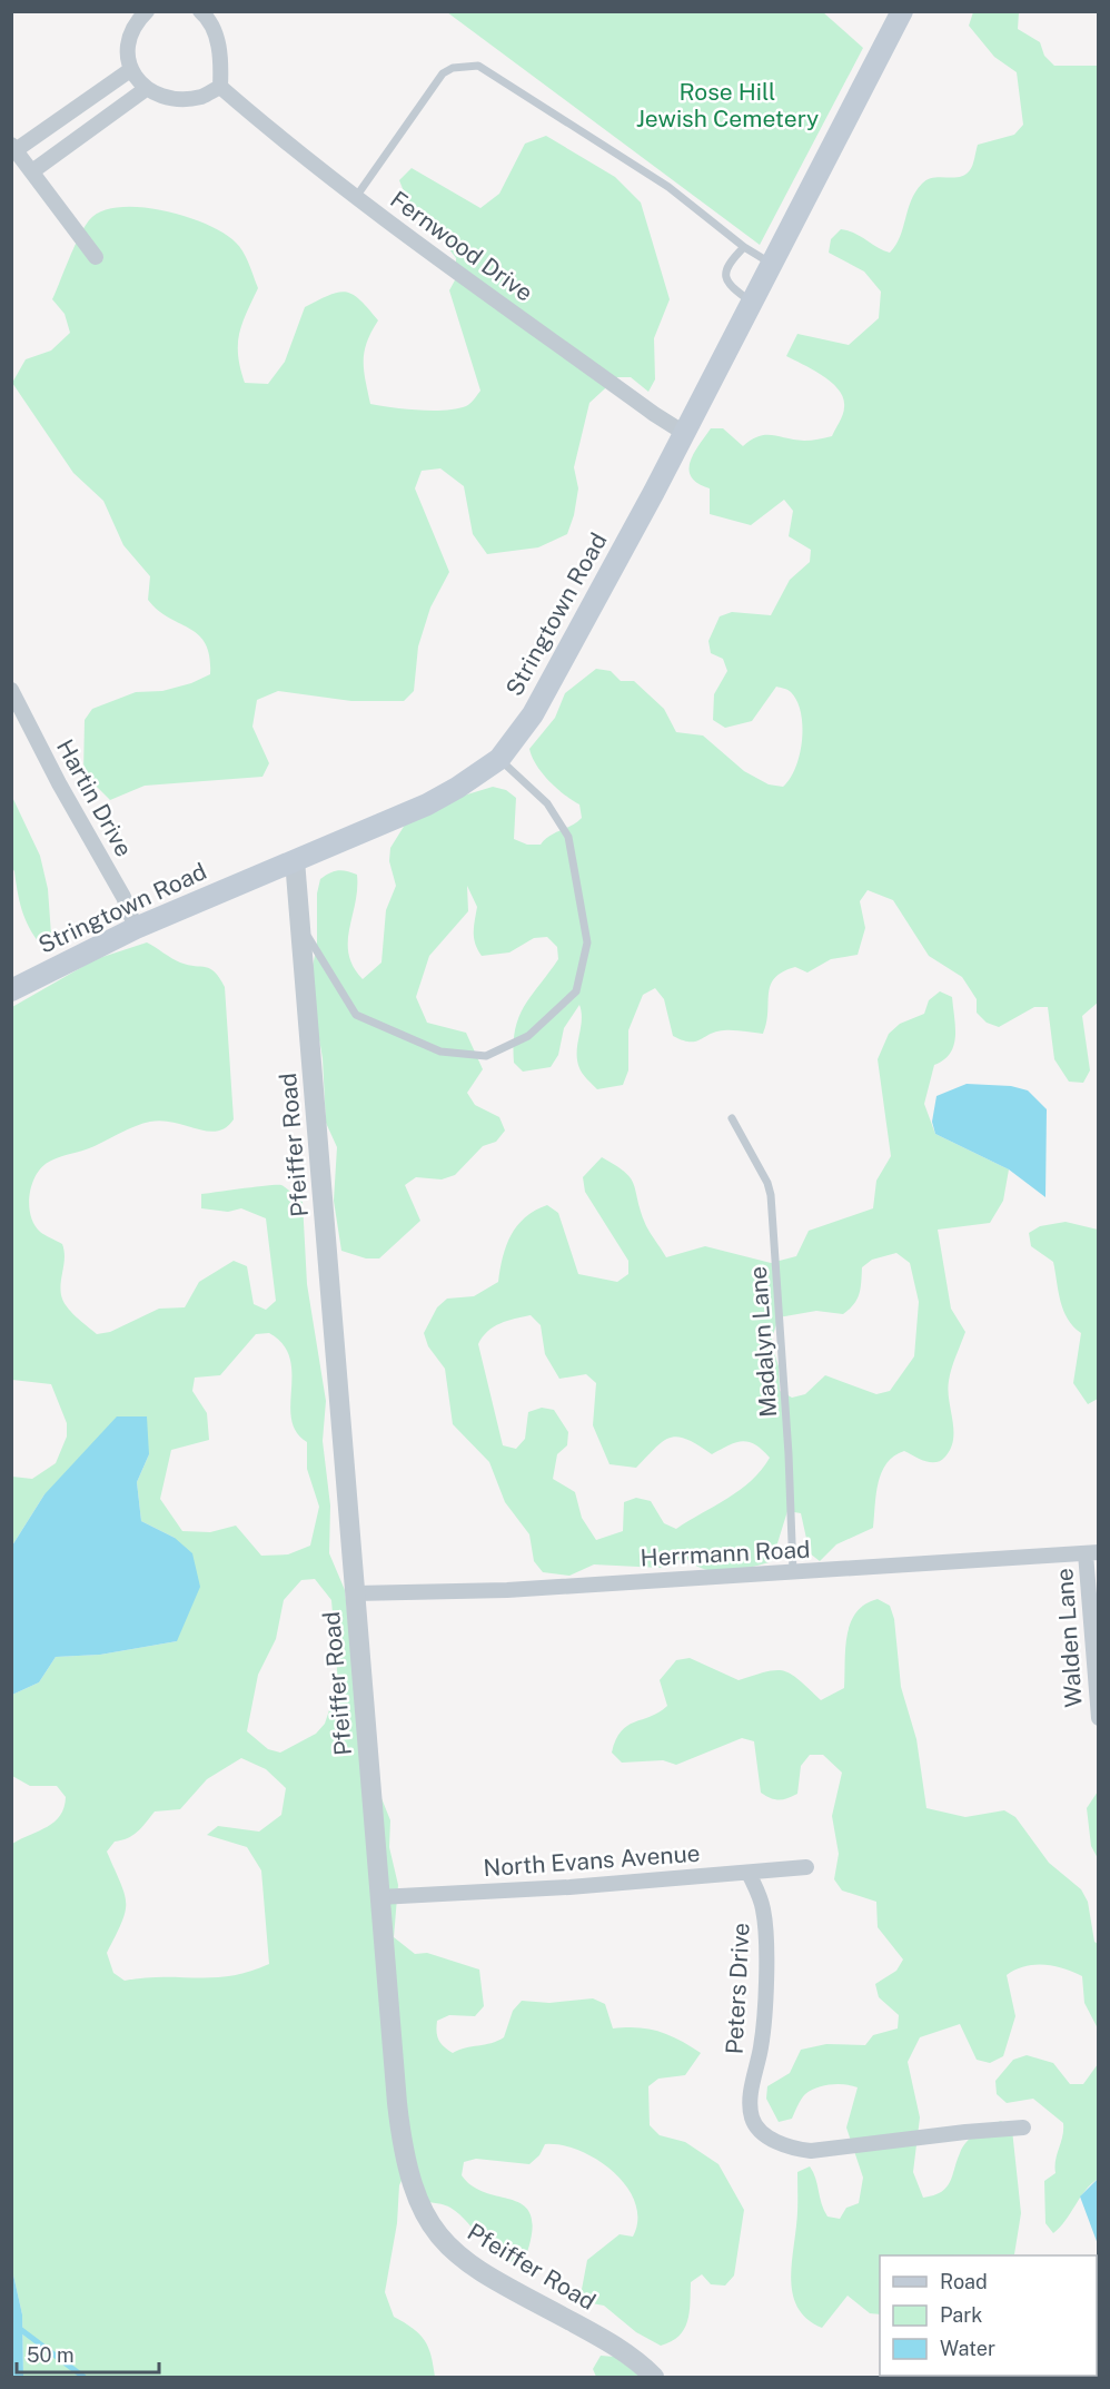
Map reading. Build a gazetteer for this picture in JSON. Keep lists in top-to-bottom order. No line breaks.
{"streets":{"main road":["Stringtown Road"],"street":["Fernwood Drive","Hartin Drive","Pfeiffer Road","Herrmann Road","Walden Lane","North Evans Avenue","Peters Drive"],"lane":["Madalyn Lane"]},"crossings":[["Fernwood Drive","Stringtown Road"],["Stringtown Road","Hartin Drive"],["Stringtown Road","Pfeiffer Road"],["Pfeiffer Road","Herrmann Road"],["Pfeiffer Road","North Evans Avenue"],["Madalyn Lane","Herrmann Road"],["Herrmann Road","Walden Lane"],["North Evans Avenue","Peters Drive"]],"parks":["Rose Hill Jewish Cemetery"],"legend":["Road","Park","Water"],"scale_bar":"50 m"}
